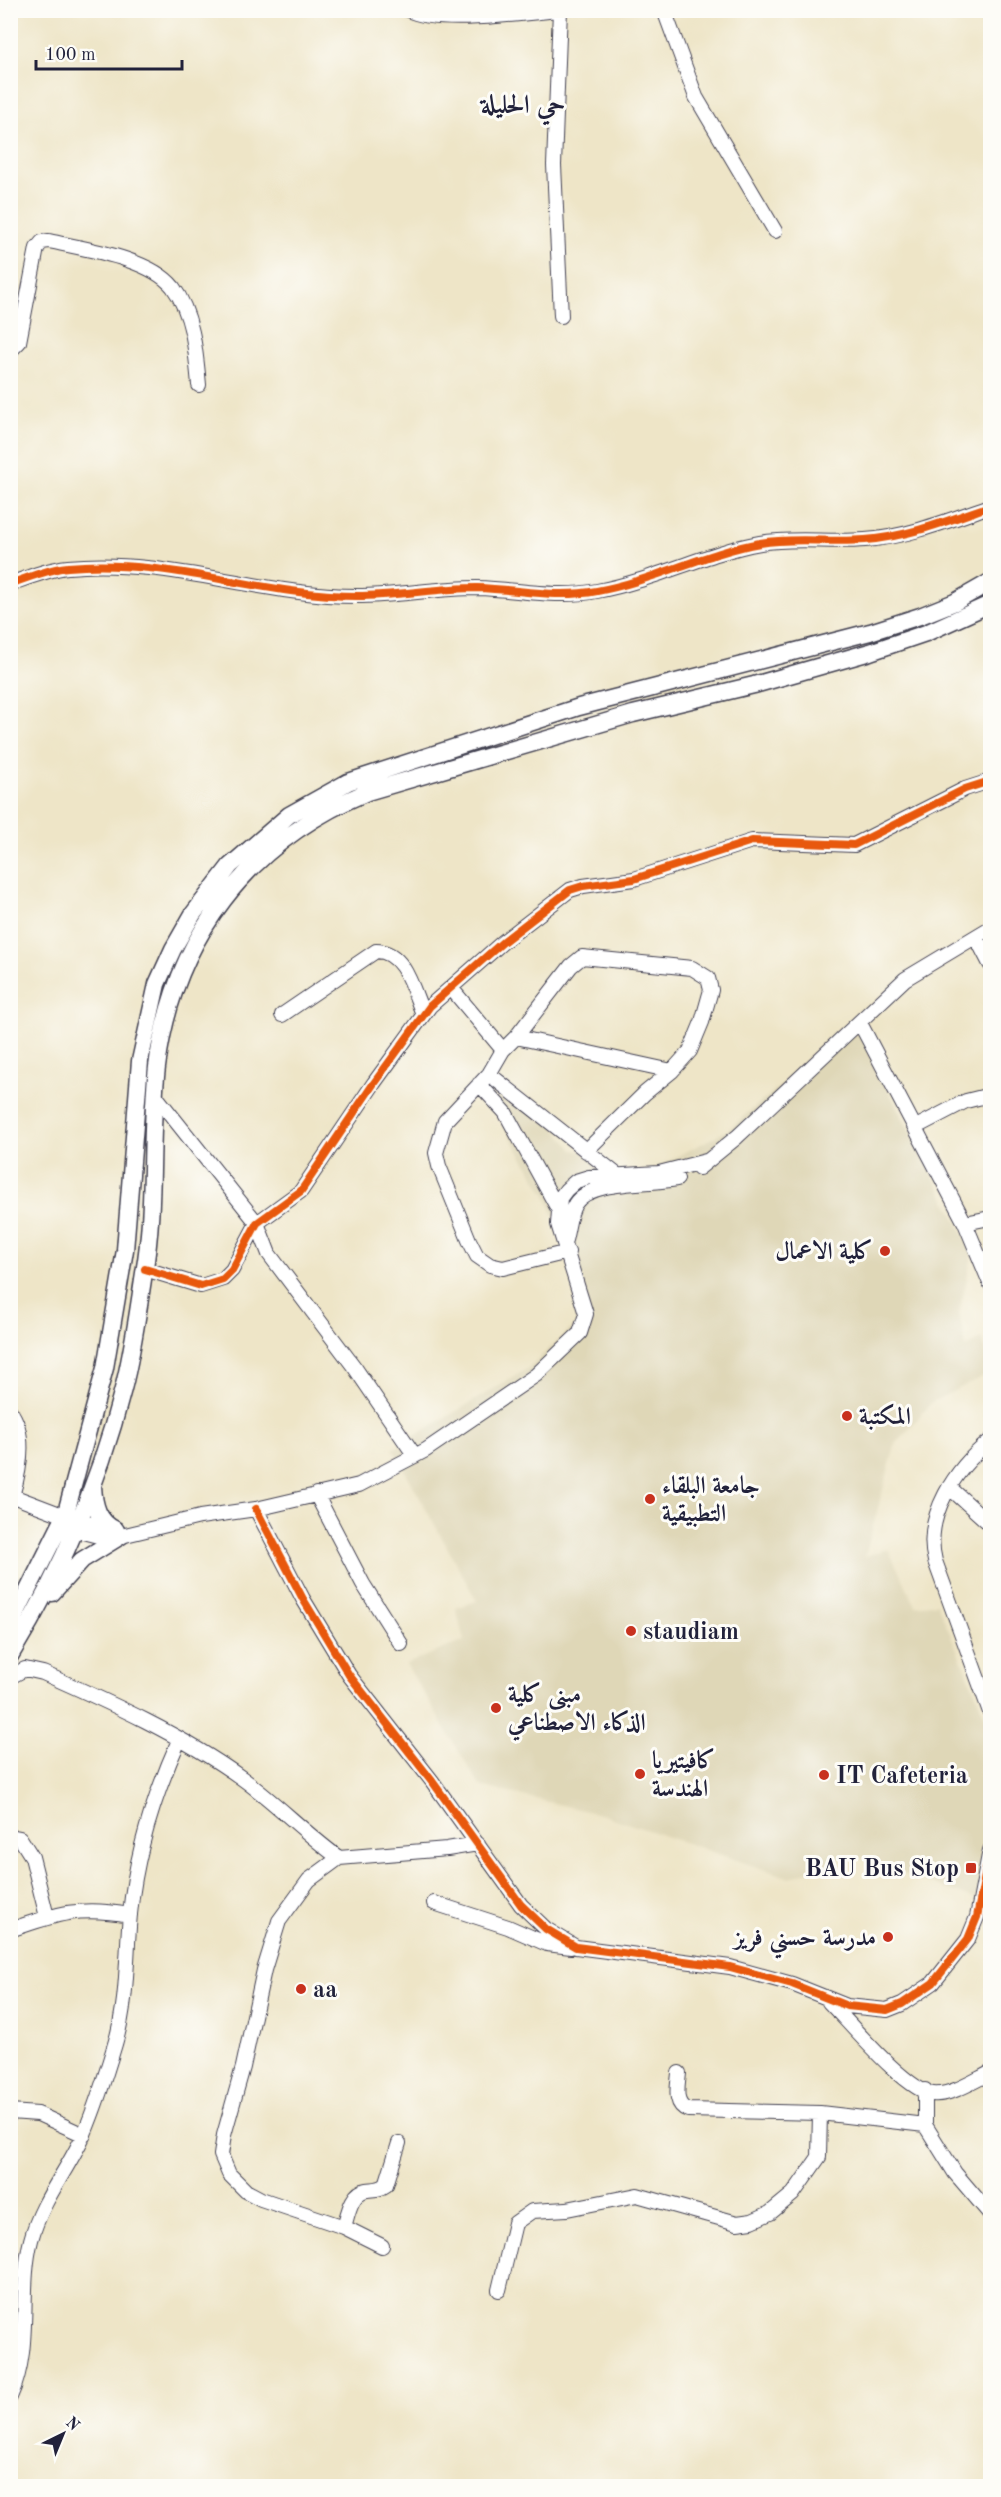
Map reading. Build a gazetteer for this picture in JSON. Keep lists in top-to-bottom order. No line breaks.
{"districts":["حي الحليلة"],"places":{"other":["كلية الاعمال","المكتبة","جامعة البلقاء التطبيقية","staudiam","مبنى كلية الذكاء الاصطناعي","كافيتيريا الهندسة","IT Cafeteria","مدرسة حسني فريز","aa"],"transit":["BAU Bus Stop"]},"scale_bar":"100 m","north":"top right"}
